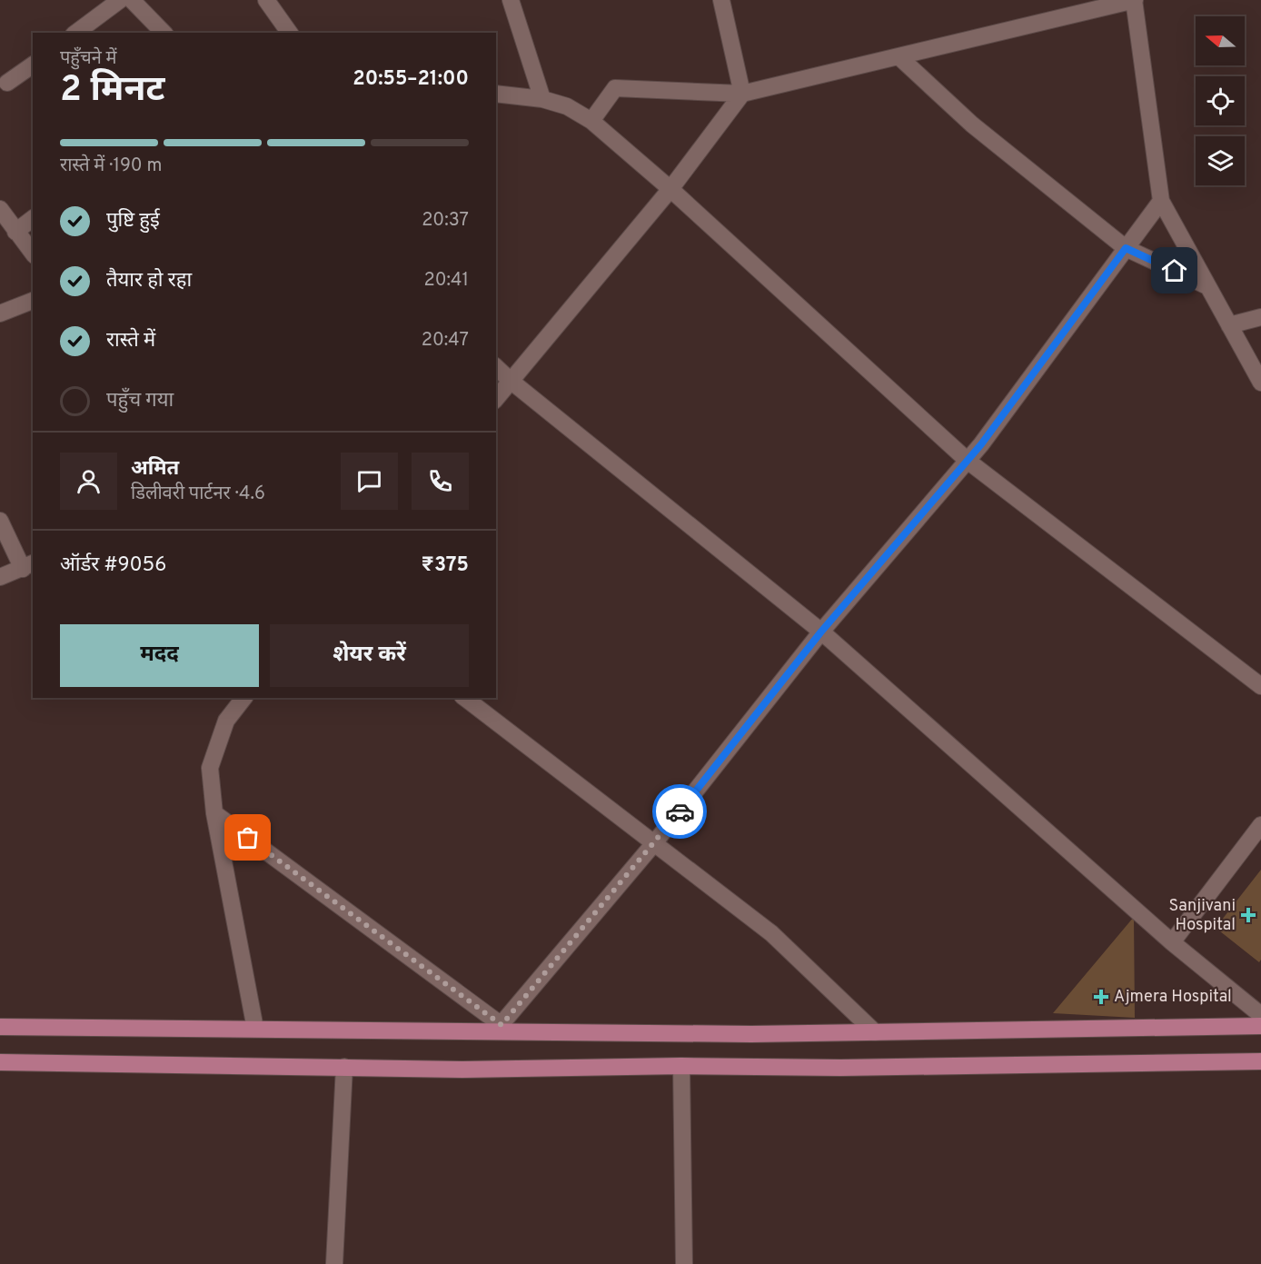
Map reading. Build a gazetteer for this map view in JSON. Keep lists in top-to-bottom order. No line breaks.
{"places":{"health":["Sanjivani Hospital","Ajmera Hospital"]},"north":"left","page":{"heading":["2 मिनट","पहुँचने में","20:55–21:00"],"panel":["अमित","डिलीवरी पार्टनर · 4.6","ऑर्डर #9056","₹375"],"bar":"रास्ते में · 190 m","list":[["पुष्टि हुई","20:37"],["तैयार हो रहा","20:41"],["रास्ते में","20:47"],"पहुँच गया"],"buttons":["मदद","शेयर करें"]}}
